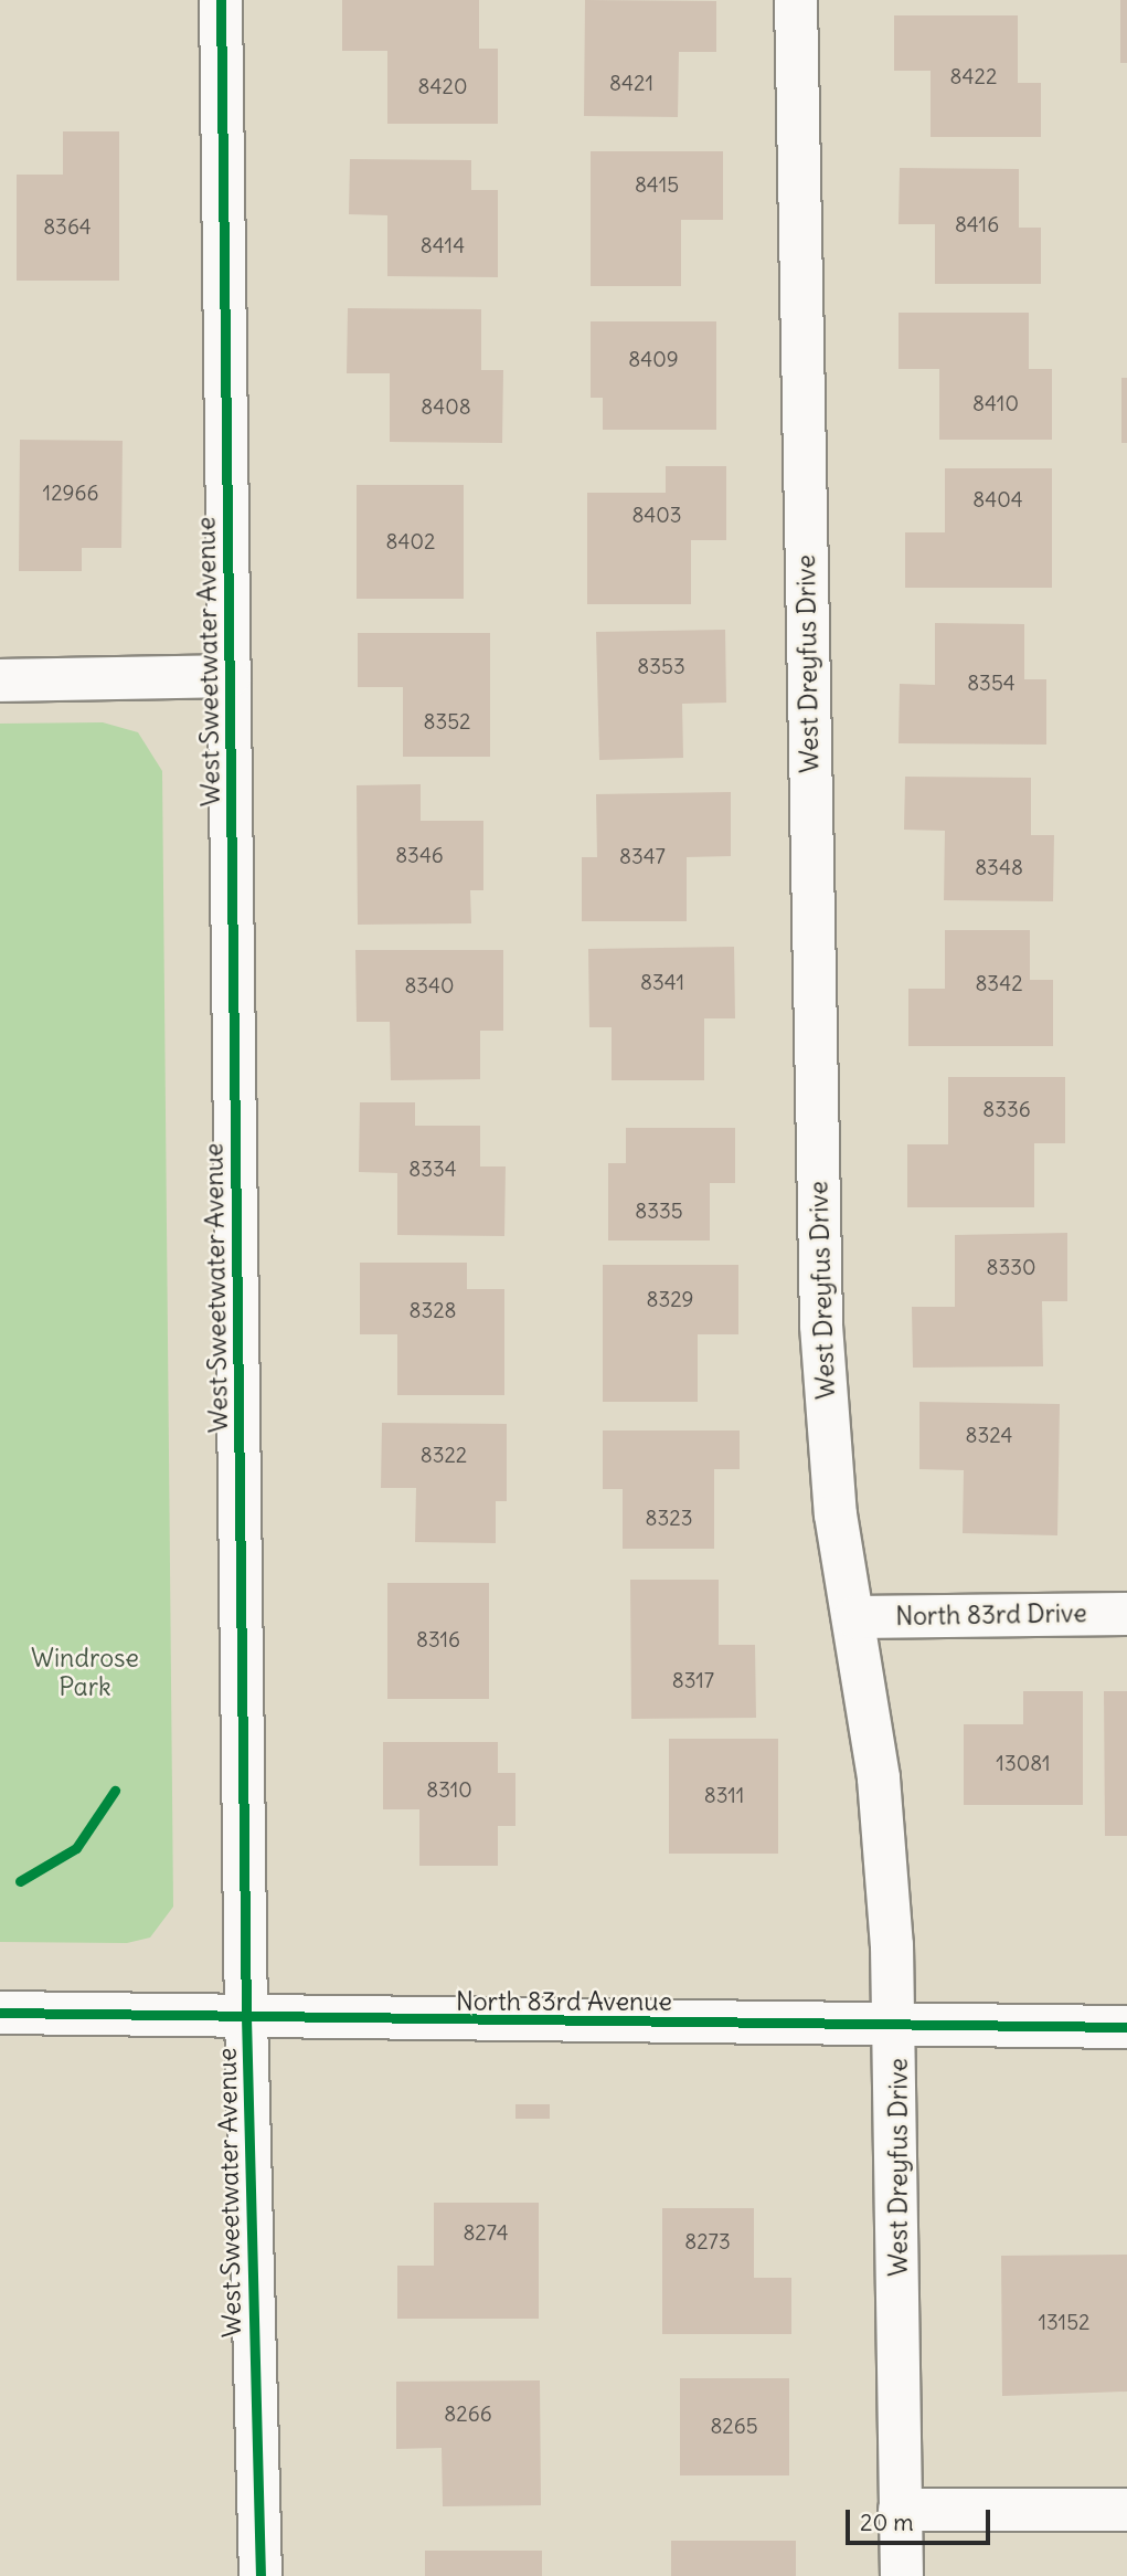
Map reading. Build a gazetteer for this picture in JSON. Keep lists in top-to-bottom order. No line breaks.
{"streets":{"street":["West Sweetwater Avenue","West Dreyfus Drive","North 83rd Drive","North 83rd Avenue"]},"crossings":[["West Sweetwater Avenue","North 83rd Avenue"],["West Dreyfus Drive","North 83rd Drive"],["West Dreyfus Drive","North 83rd Avenue"]],"parks":["Windrose Park"],"house_numbers":["8422","8421","8420","8415","8416","8364","8414","8409","8410","8408","12966","8404","8403","8402","8353","8354","8352","8346","8347","8348","8341","8342","8340","8336","8334","8335","8330","8329","8328","8324","8322","8323","8316","8317","13081","8310","8311","8274","8273","13152","8266","8265"],"scale_bar":"20 m"}
